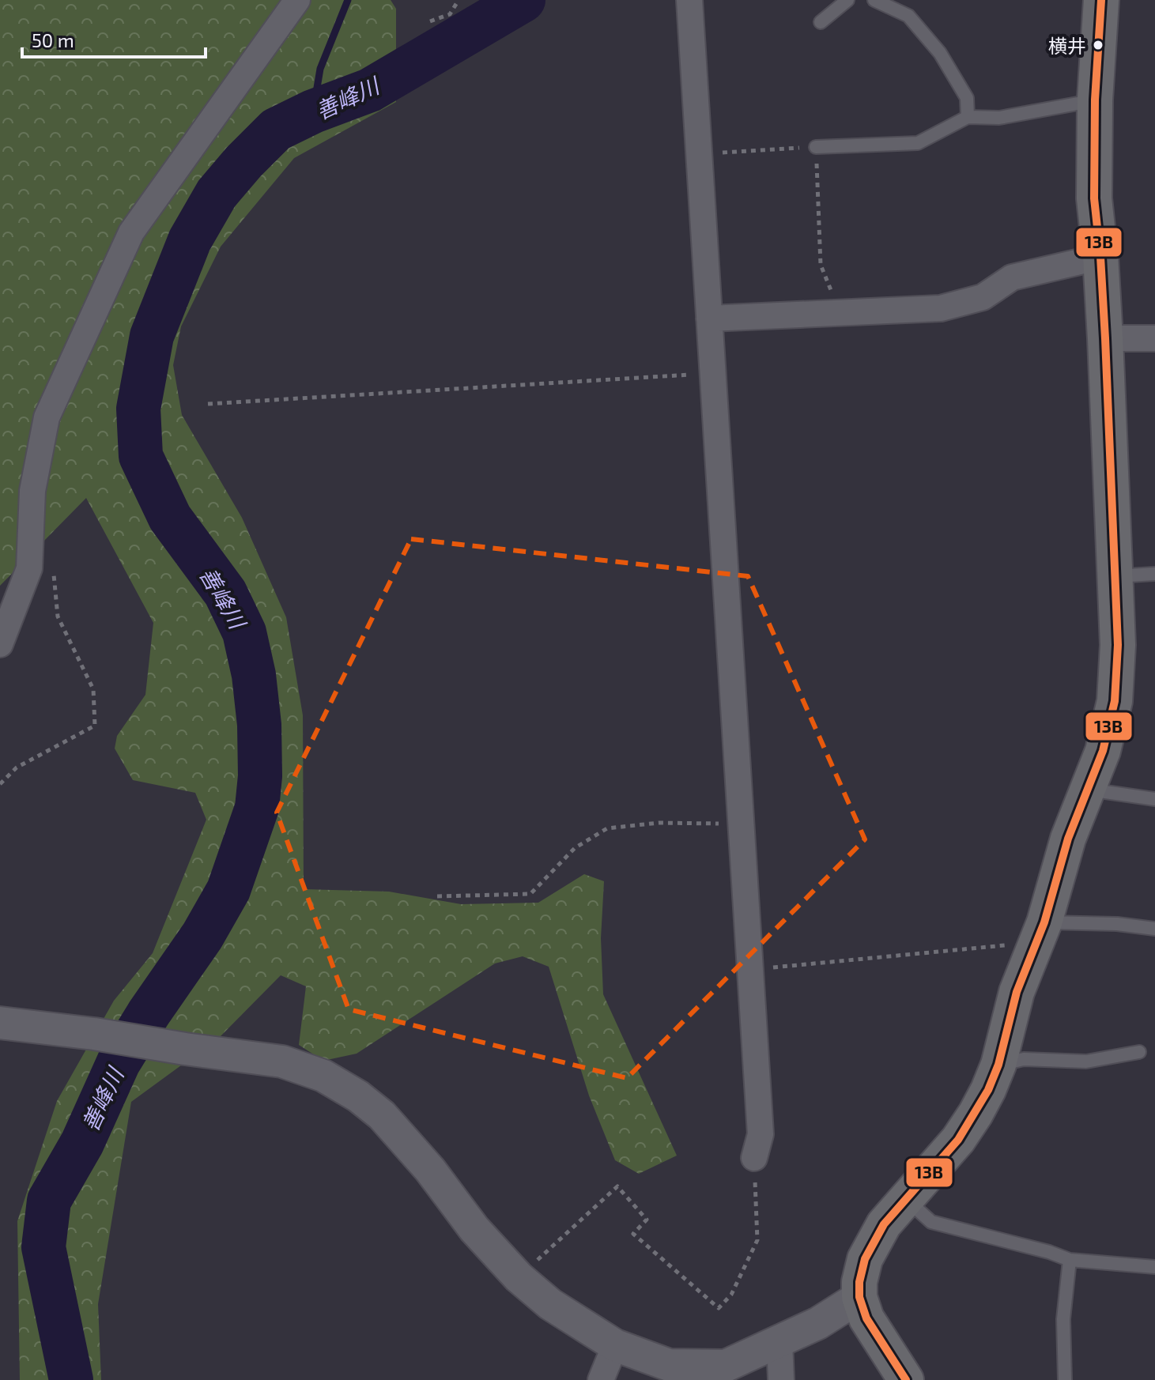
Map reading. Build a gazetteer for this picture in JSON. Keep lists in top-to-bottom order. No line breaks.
{"water":["善峰川"],"places":["横井"],"lines":["transit line 13B"],"scale_bar":"50 m"}
